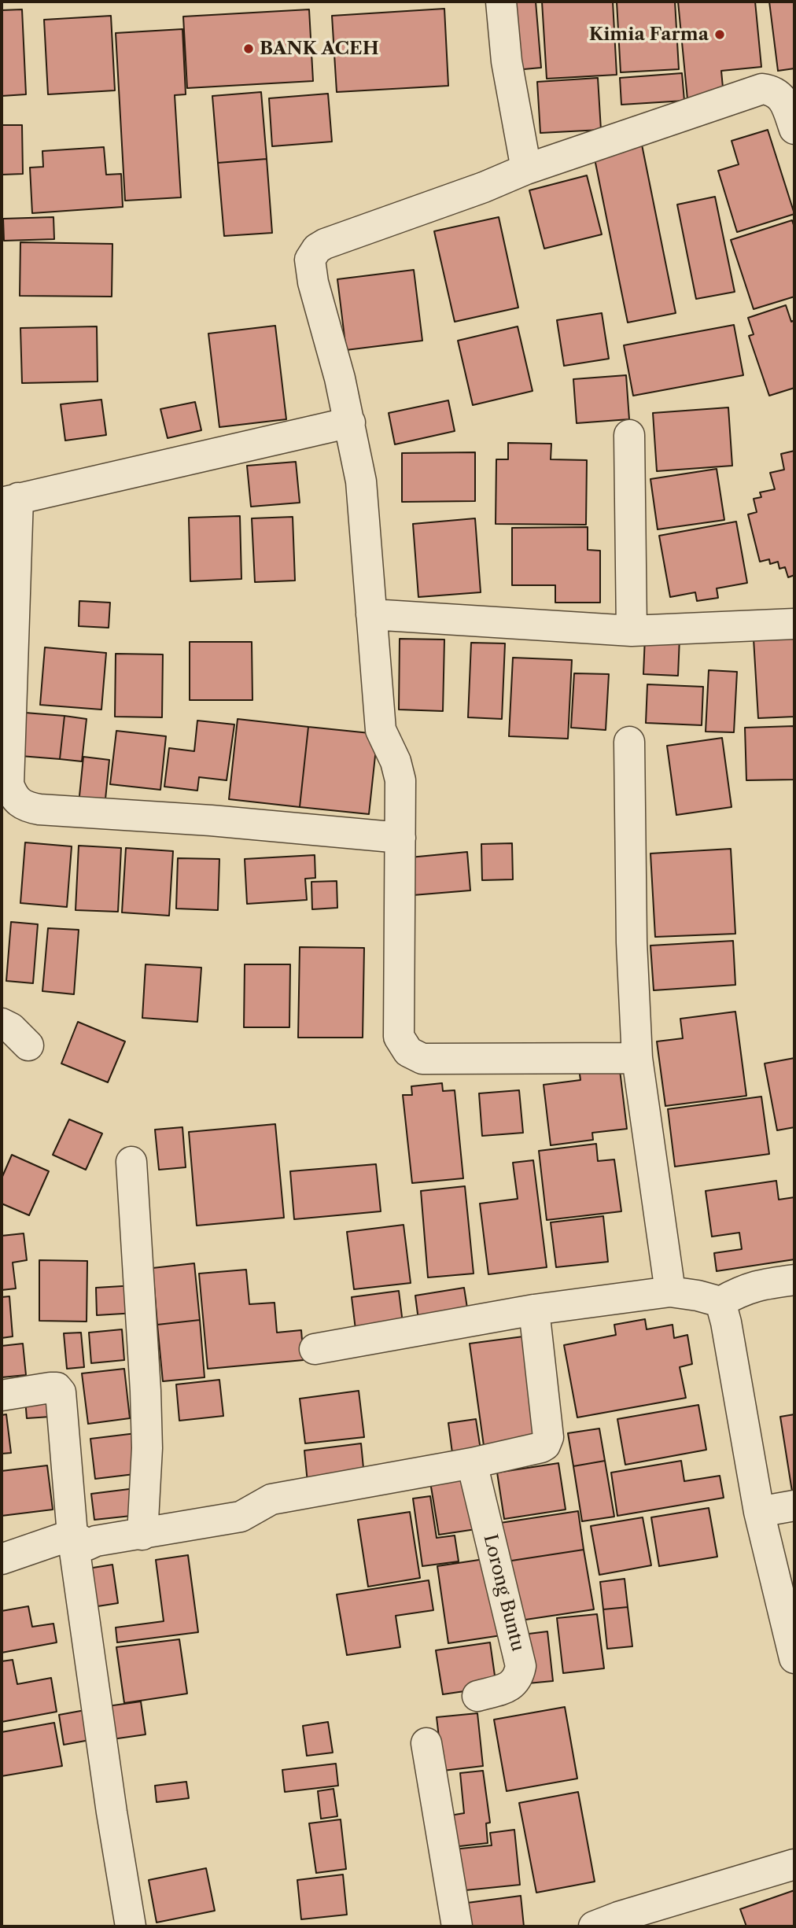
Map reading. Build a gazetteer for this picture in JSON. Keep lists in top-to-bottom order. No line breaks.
{"streets":{"street":["Lorong Buntu"]},"places":["Kimia Farma","BANK ACEH"]}
